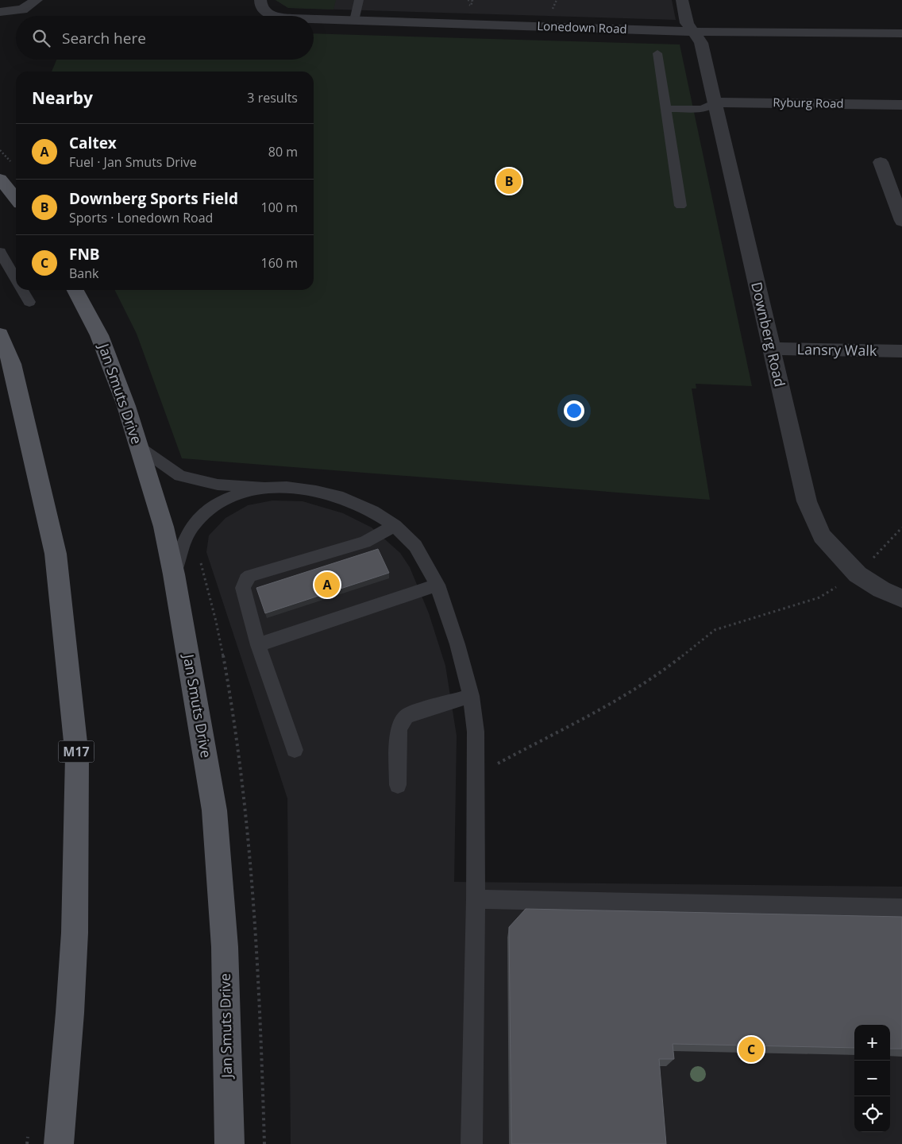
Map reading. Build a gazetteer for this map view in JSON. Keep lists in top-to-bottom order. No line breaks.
{"streets":{"main road":["Jan Smuts Drive","M17"],"street":["Lonedown Road","Ryburg Road","Downberg Road","Lansry Walk"]},"crossings":[["Lonedown Road","Downberg Road"],["Ryburg Road","Downberg Road"],["Downberg Road","Lansry Walk"]],"page":{"search":"Search here","heading":["Nearby","3 results"],"list":[{"mark":"A","name":"Caltex","note":"Fuel · Jan Smuts Drive","value":"80 m"},{"mark":"B","name":"Downberg Sports Field","note":"Sports · Lonedown Road","value":"100 m"},{"mark":"C","name":"FNB","note":"Bank","value":"160 m"}],"pins":["B","A","C"],"map_buttons":["+","−"]}}
